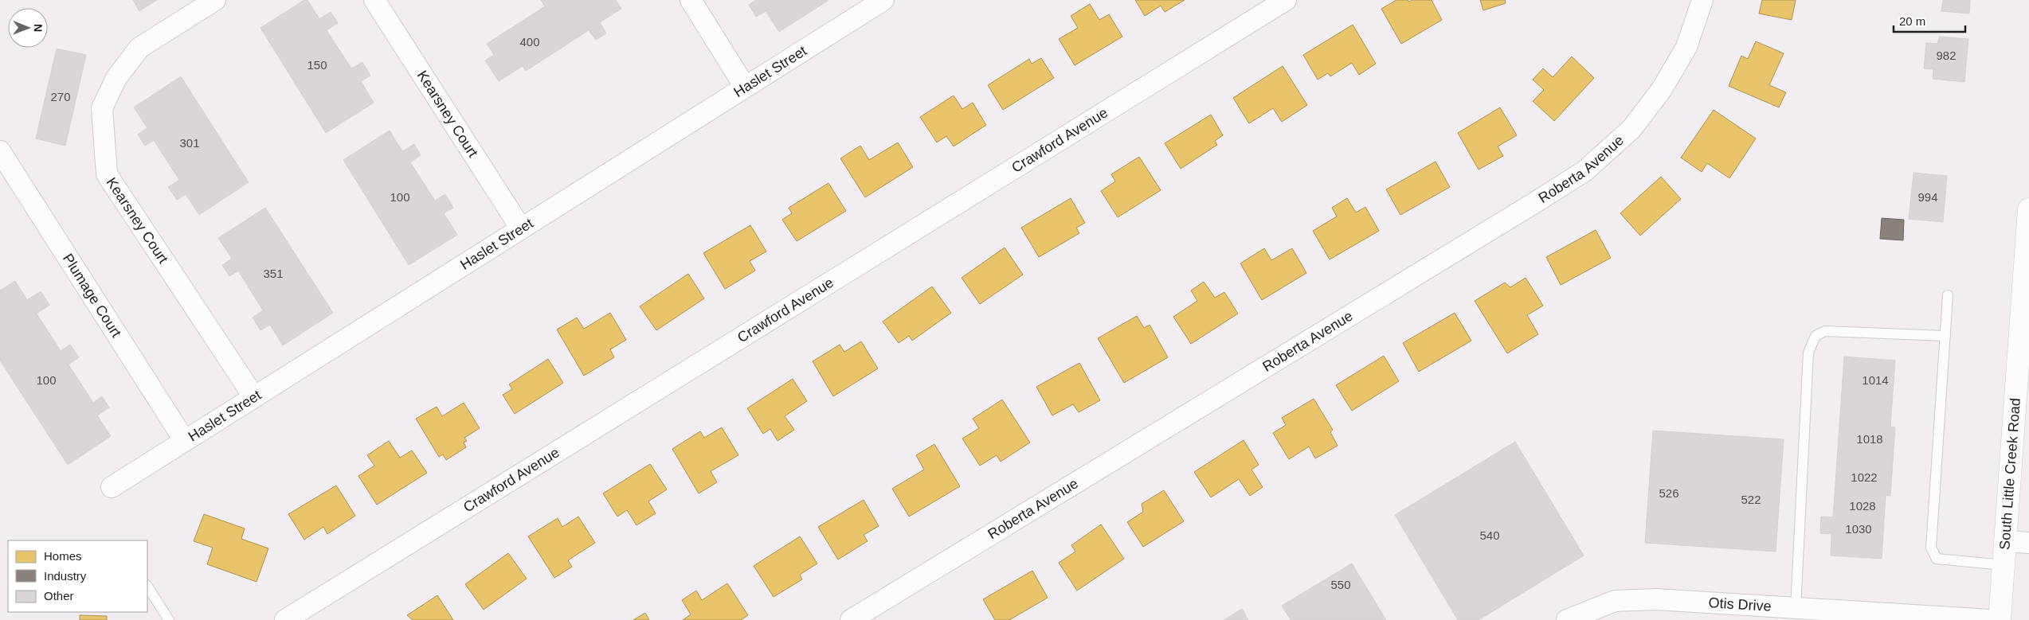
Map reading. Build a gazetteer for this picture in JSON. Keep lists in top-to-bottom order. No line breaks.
{"streets":{"street":["Haslet Street","Kearsney Court","Crawford Avenue","Roberta Avenue","Plumage Court","South Little Creek Road","Otis Drive"]},"crossings":[["Haslet Street","Kearsney Court"],["Haslet Street","Plumage Court"]],"house_numbers":["400","982","150","270","301","100","994","351","100","1014","1018","1022","526","522","1028","1030","540","550"],"legend":["Homes","Industry","Other"],"scale_bar":"20 m","north":"right"}
